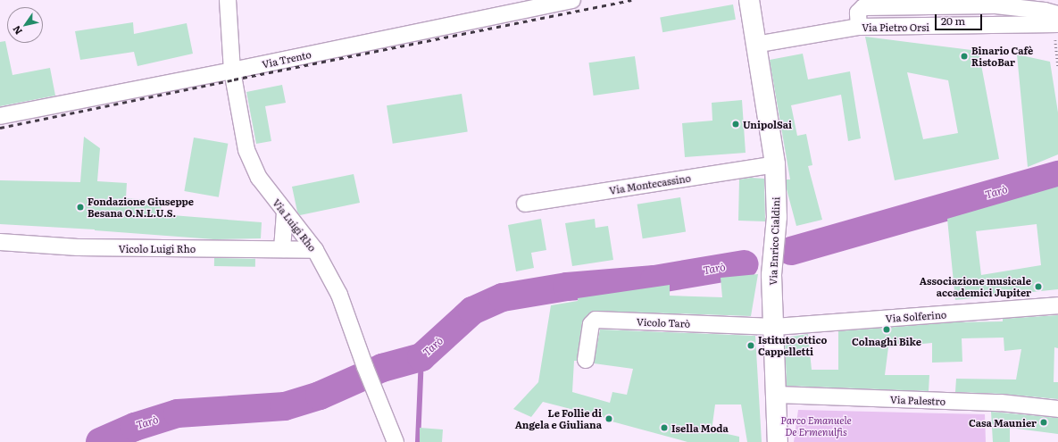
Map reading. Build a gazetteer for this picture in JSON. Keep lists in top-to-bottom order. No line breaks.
{"streets":{"street":["Via Pietro Orsi","Via Trento","Via Montecassino","Via Luigi Rho","Via Enrico Cialdini","Vicolo Luigi Rho","Via Solferino","Vicolo Tarò","Via Palestro"]},"crossings":[["Via Pietro Orsi","Via Enrico Cialdini"],["Via Trento","Via Luigi Rho"],["Via Montecassino","Via Enrico Cialdini"],["Via Luigi Rho","Vicolo Luigi Rho"],["Via Enrico Cialdini","Via Solferino"],["Via Enrico Cialdini","Vicolo Tarò"],["Via Enrico Cialdini","Via Palestro"],["Via Solferino","Vicolo Tarò"]],"water":["Tarò"],"parks":["Parco Emanuele De Ermenulfis"],"places":["Binario Cafè RistoBar","UnipolSai","Fondazione Giuseppe Besana O.N.L.U.S.","Associazione musicale accademici Jupiter","Colnaghi Bike","Istituto ottico Cappelletti","Le Follie di Angela e Giuliana","Casa Maunier","Isella Moda"],"scale_bar":"20 m","north":"bottom left"}
